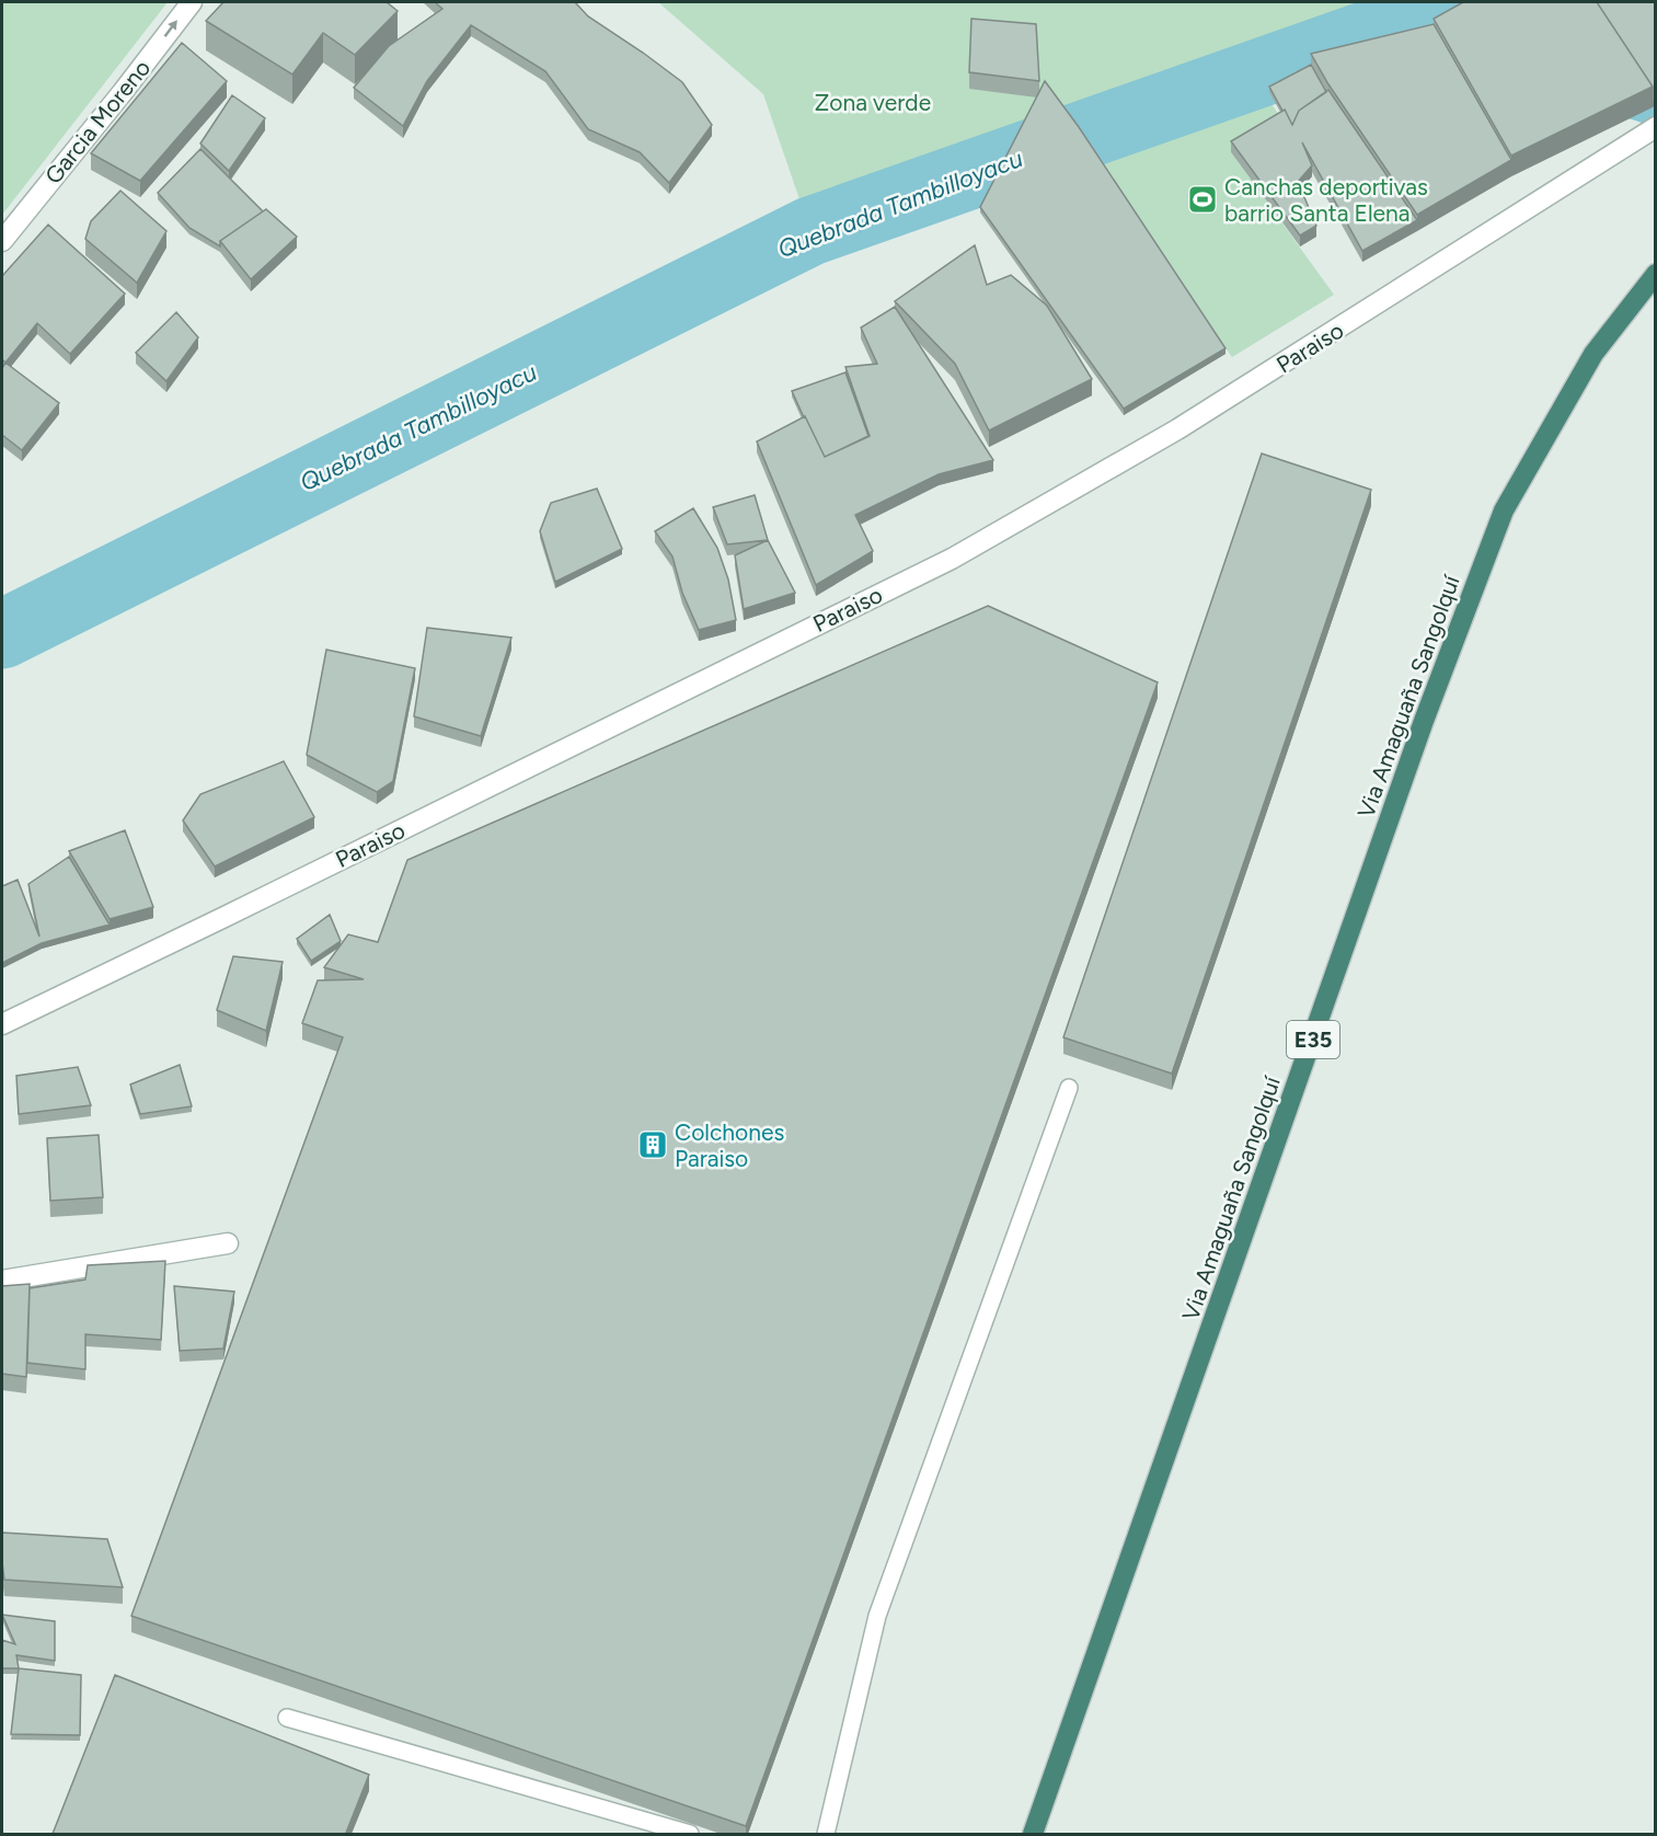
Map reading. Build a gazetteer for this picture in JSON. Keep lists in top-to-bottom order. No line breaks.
{"streets":{"highway":["Via Amaguaña Sangolquí","E35"],"street":["Garcia Moreno","Paraiso"]},"one_way":["Garcia Moreno"],"water":["Quebrada Tambilloyacu"],"parks":["Zona verde"],"places":{"sports":["Canchas deportivas barrio Santa Elena"],"building":["Colchones Paraiso"]}}
